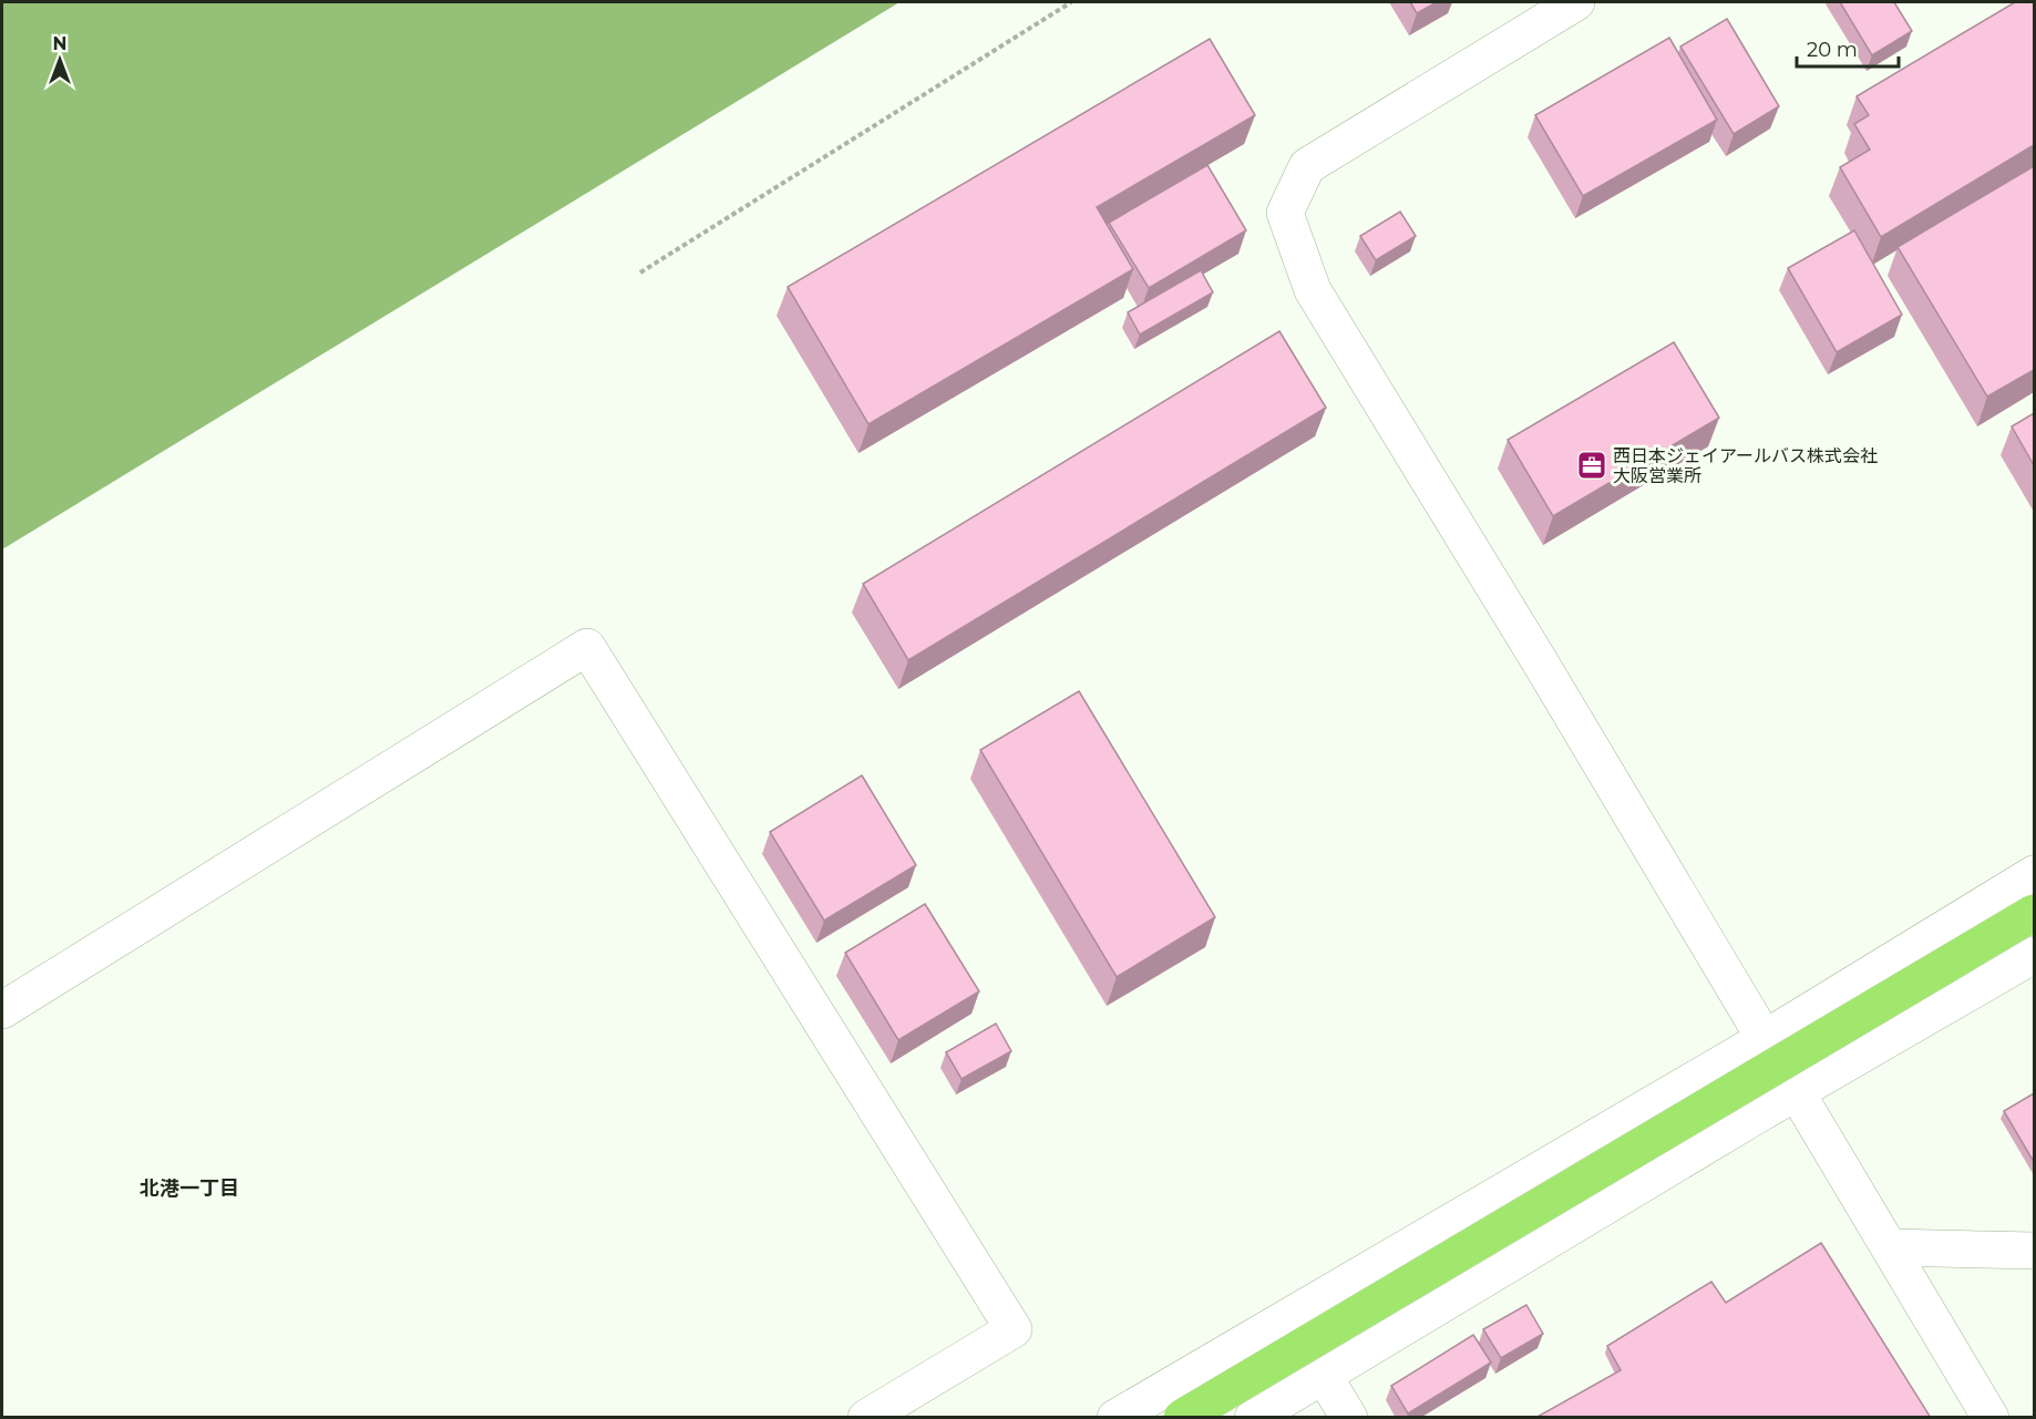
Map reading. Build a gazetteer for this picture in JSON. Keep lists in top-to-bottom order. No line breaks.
{"districts":["北港一丁目"],"places":{"office":["西日本ジェイアールバス株式会社 大阪営業所"]},"scale_bar":"20 m","north":"top"}
